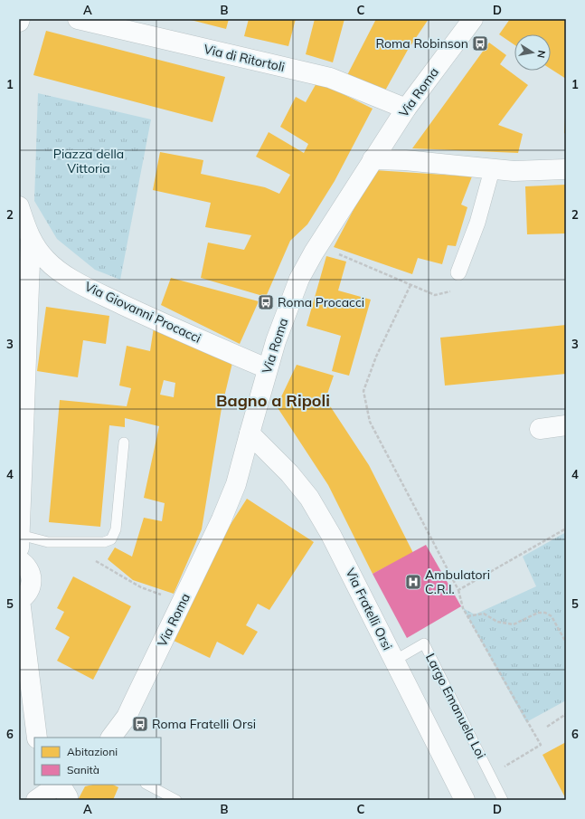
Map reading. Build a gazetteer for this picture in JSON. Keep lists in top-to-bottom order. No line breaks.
{"streets":{"street":["Via di Ritortoli","Via Roma","Via Giovanni Procacci","Via Fratelli Orsi"],"lane":["Largo Emanuela Loi"]},"crossings":[["Via di Ritortoli","Via Roma"],["Via Roma","Via Giovanni Procacci"],["Via Roma","Via Fratelli Orsi"],["Via Fratelli Orsi","Largo Emanuela Loi"]],"districts":["Bagno a Ripoli"],"parks":["Piazza della Vittoria"],"places":{"bus stop":["Roma Robinson","Roma Procacci","Roma Fratelli Orsi"],"hospital":["Ambulatori C.R.I."]},"legend":["Abitazioni","Sanità"],"north":"right","grid":{"columns":["A","B","C","D"],"rows":["1","2","3","4","5","6"]}}
